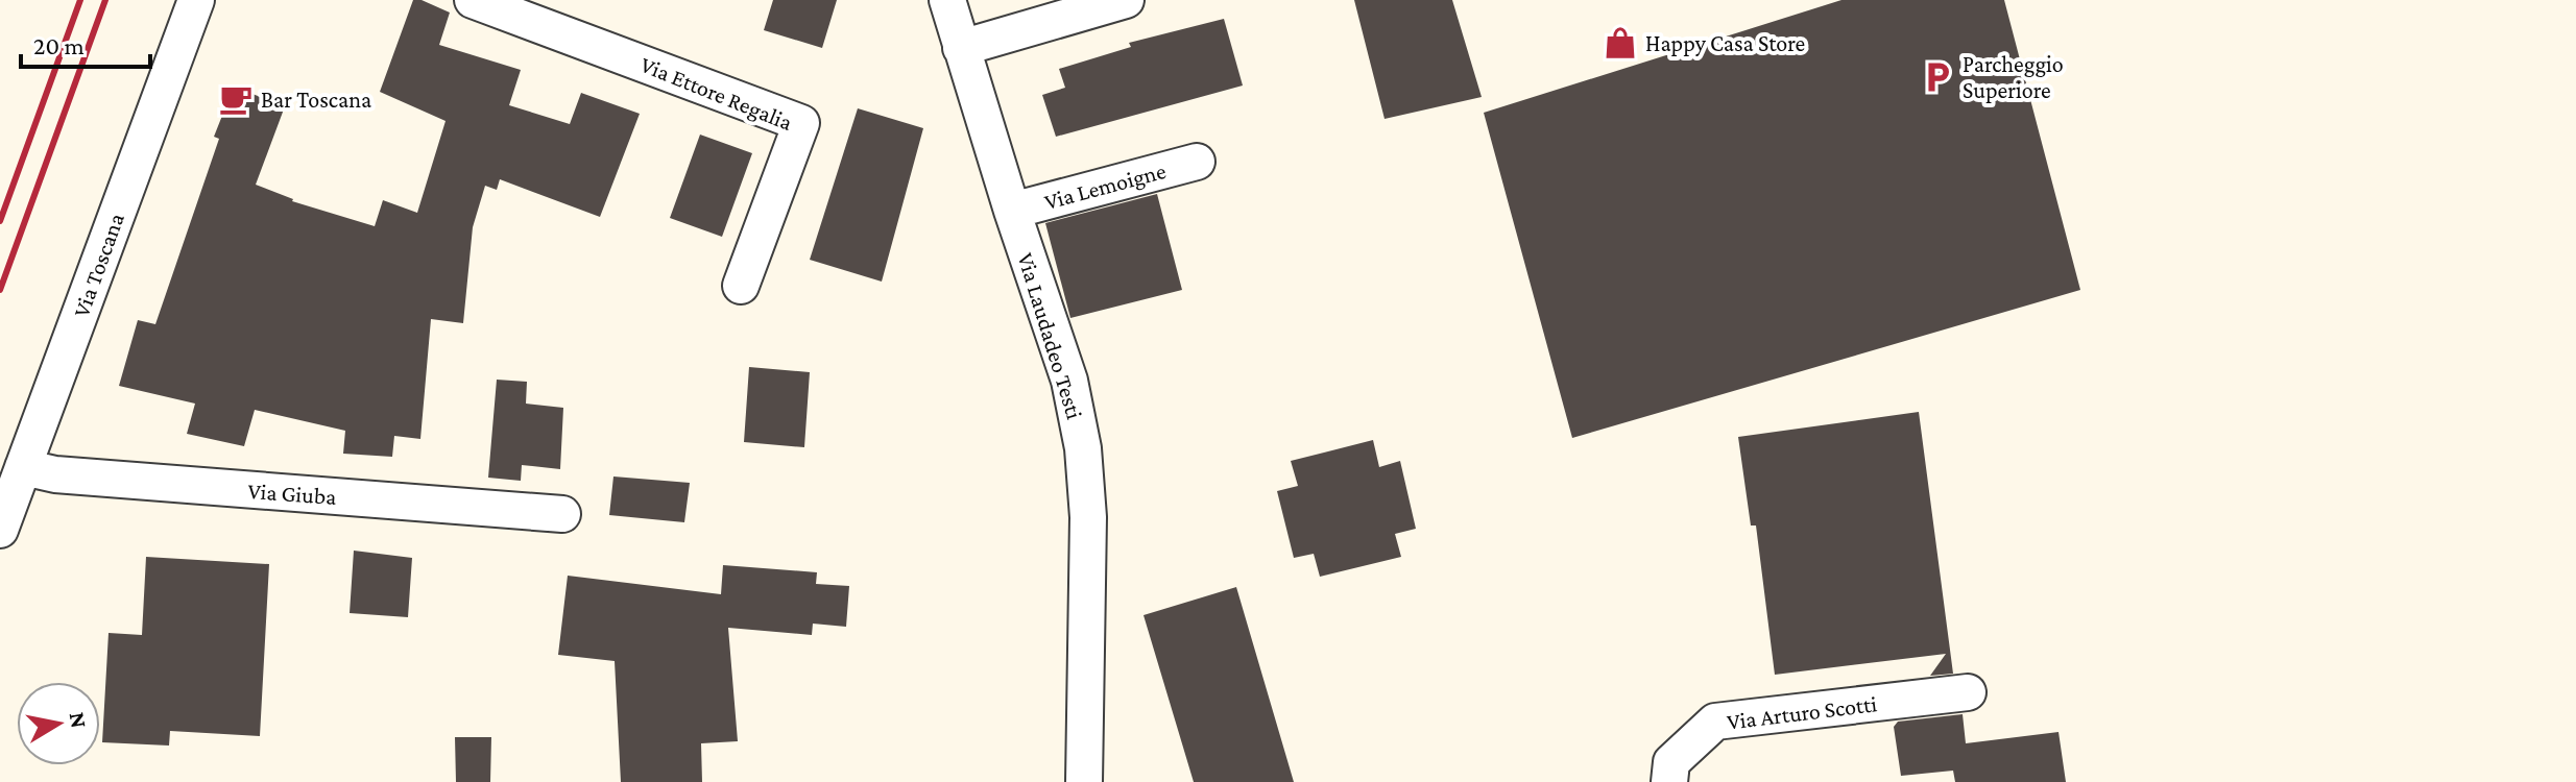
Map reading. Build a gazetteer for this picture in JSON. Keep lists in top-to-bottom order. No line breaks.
{"streets":{"street":["Via Ettore Regalia","Via Lemoigne","Via Toscana","Via Laudadeo Testi","Via Giuba","Via Arturo Scotti"]},"crossings":[["Via Lemoigne","Via Laudadeo Testi"],["Via Toscana","Via Giuba"]],"places":{"shop":["Happy Casa Store"],"parking":["Parcheggio Superiore"],"cafe":["Bar Toscana"]},"scale_bar":"20 m","north":"right"}
